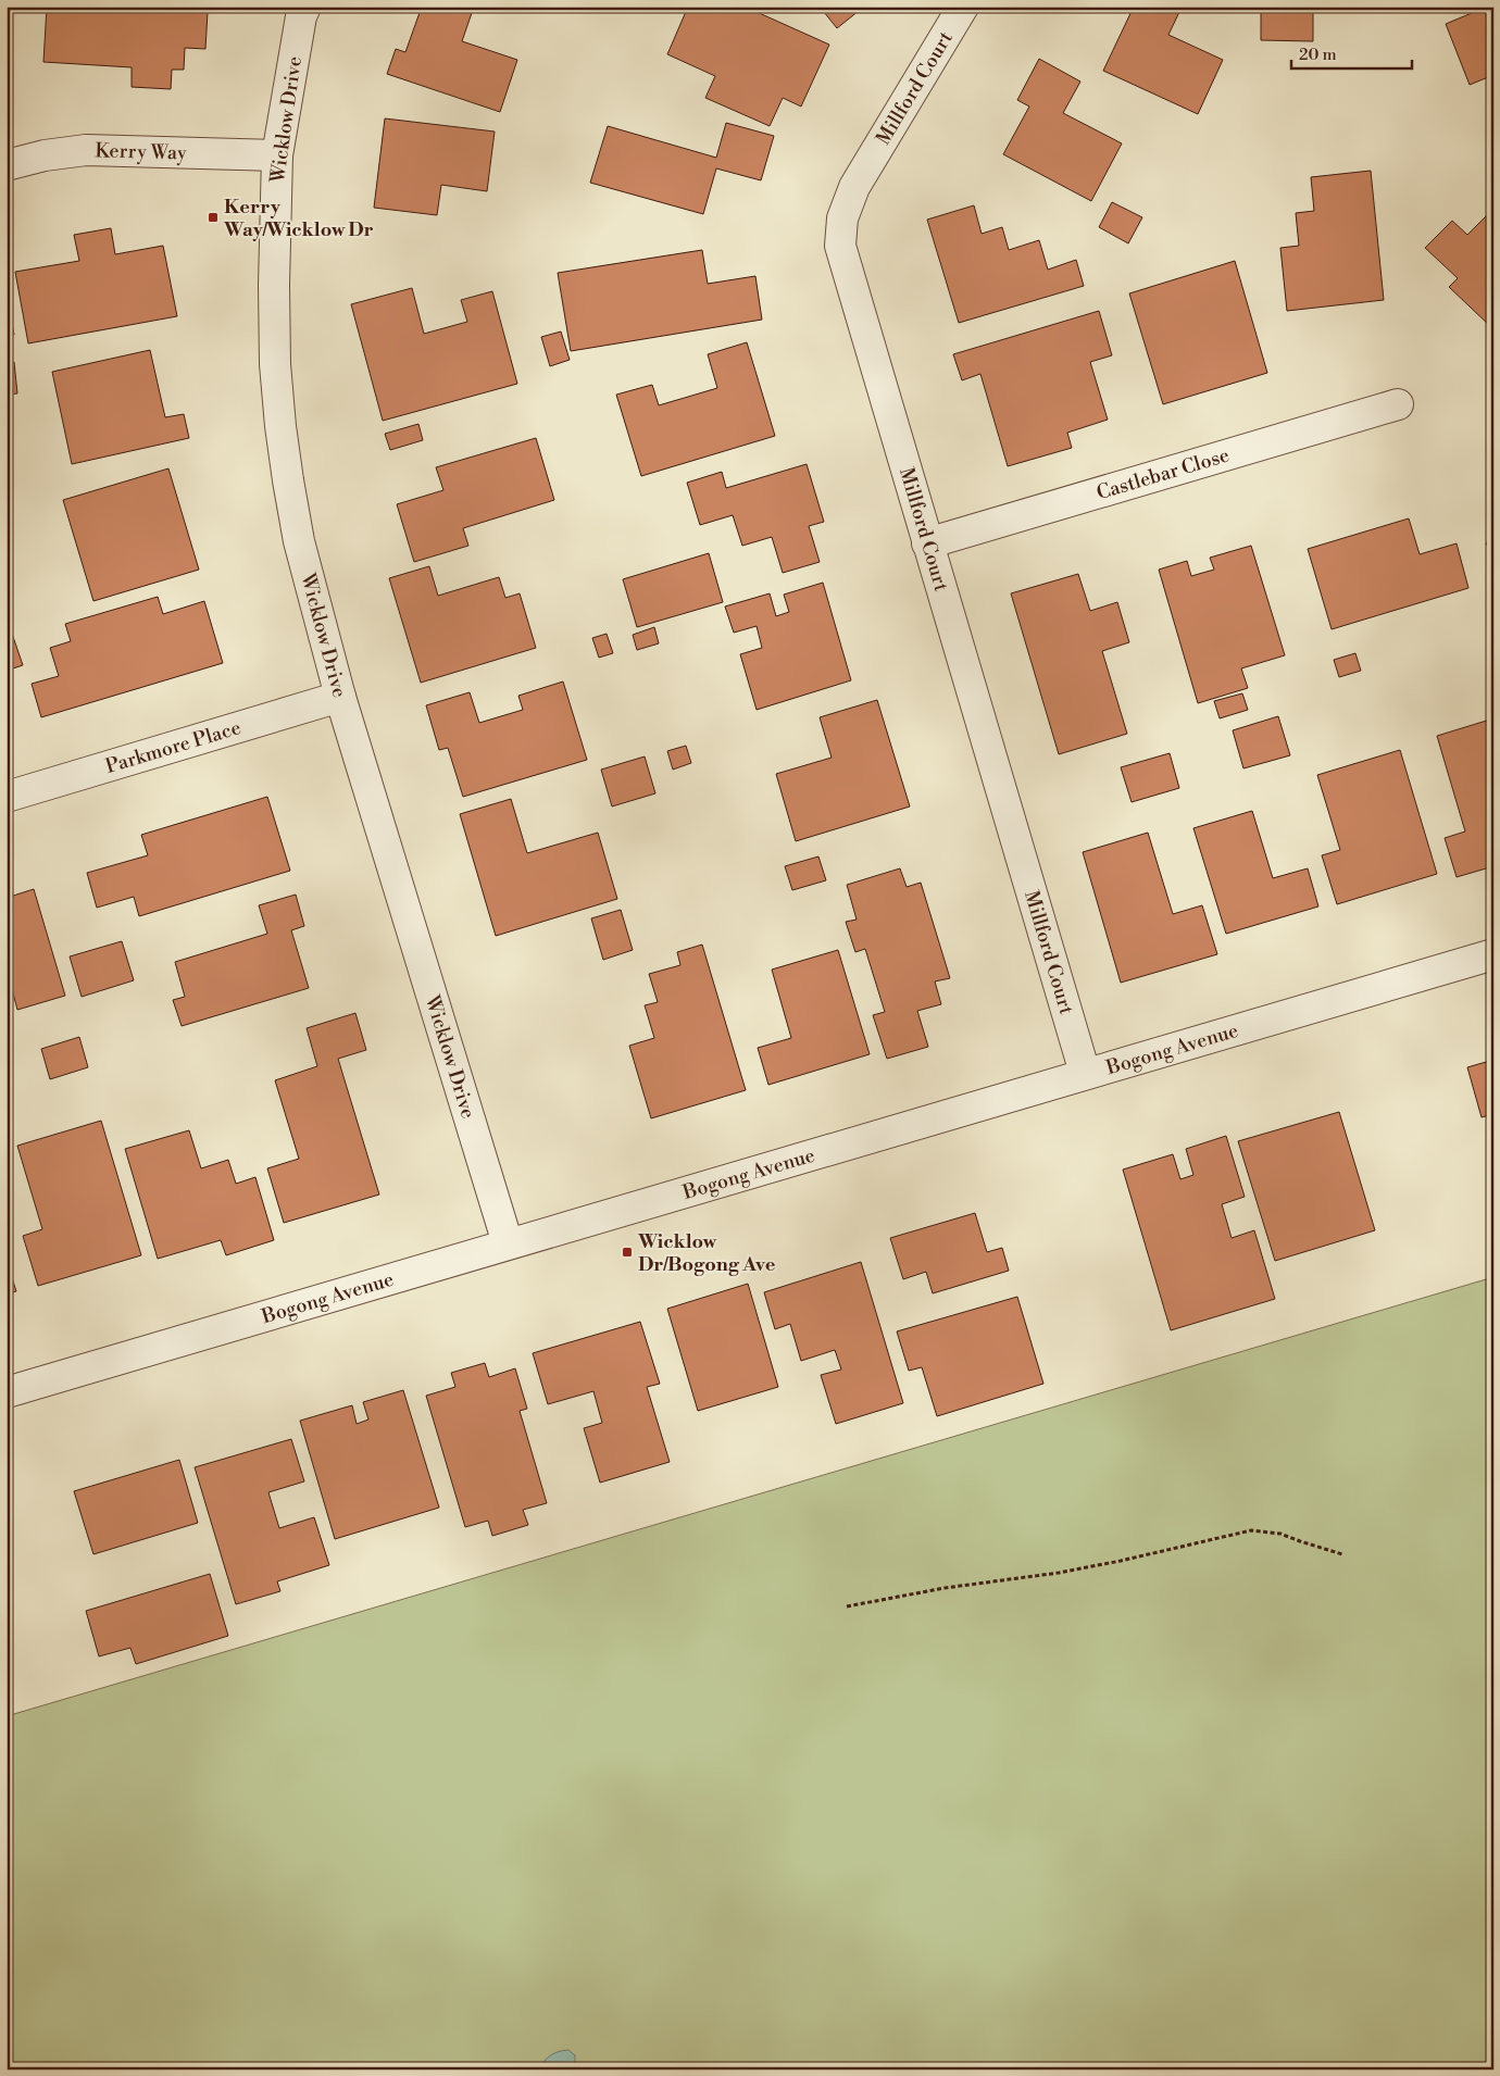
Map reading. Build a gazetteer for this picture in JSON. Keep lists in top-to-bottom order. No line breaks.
{"streets":{"street":["Millford Court","Wicklow Drive","Kerry Way","Castlebar Close","Parkmore Place","Bogong Avenue"]},"crossings":[["Millford Court","Castlebar Close"],["Millford Court","Bogong Avenue"],["Wicklow Drive","Kerry Way"],["Wicklow Drive","Parkmore Place"],["Wicklow Drive","Bogong Avenue"]],"places":{"transit":["Kerry Way/Wicklow Dr","Wicklow Dr/Bogong Ave"]},"scale_bar":"20 m"}
